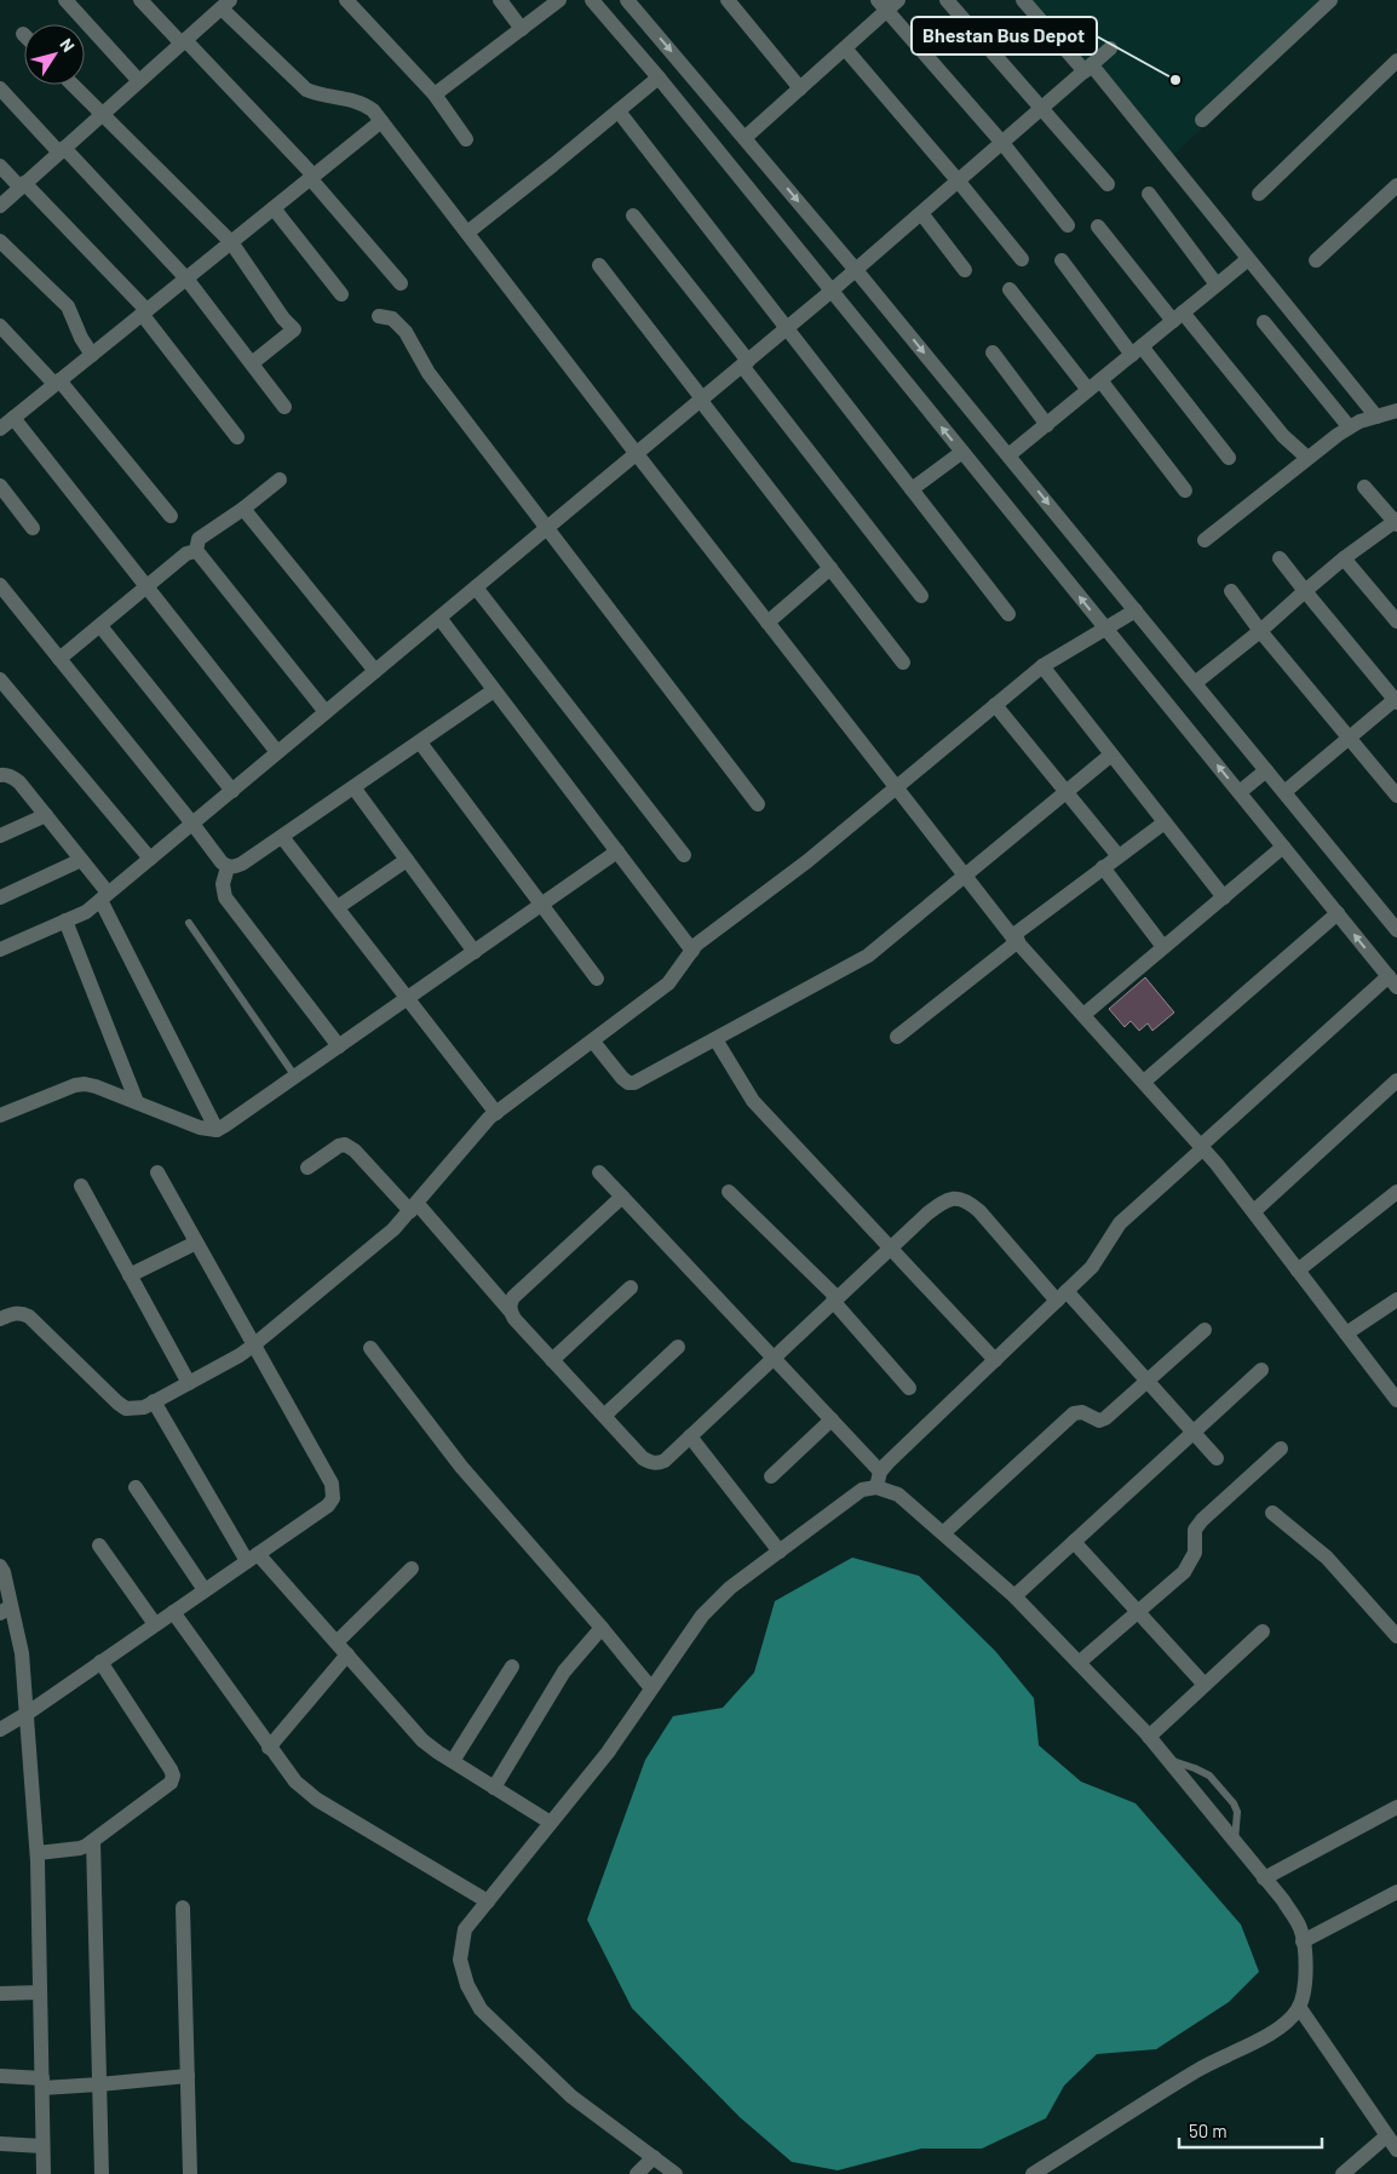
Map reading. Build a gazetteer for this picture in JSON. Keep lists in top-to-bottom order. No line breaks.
{"places":["Bhestan Bus Depot"],"scale_bar":"50 m","north":"top right"}
